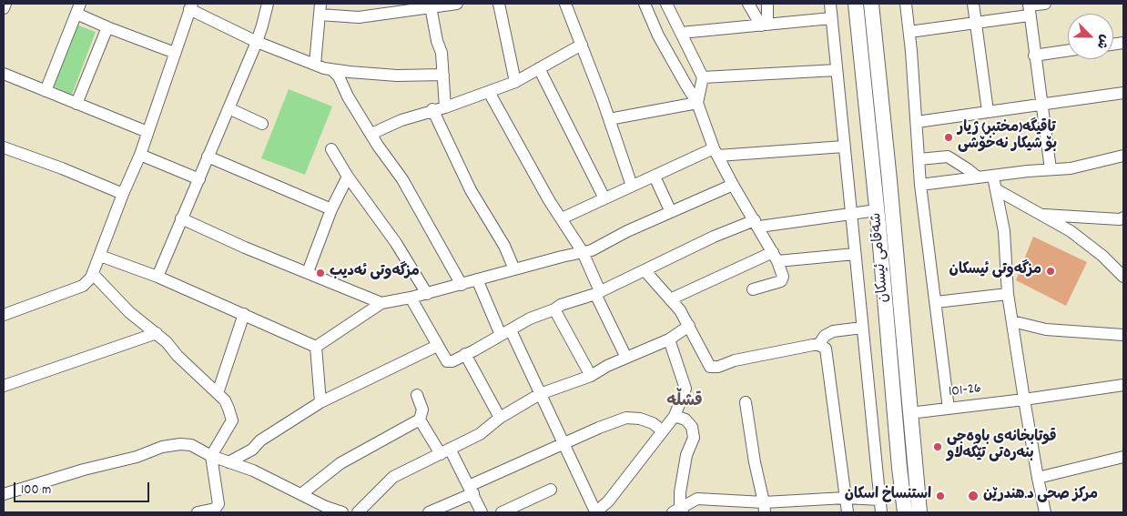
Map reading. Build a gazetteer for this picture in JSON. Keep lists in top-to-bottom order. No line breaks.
{"streets":{"main road":["شەقامی ئیسکان"],"street":["101-26"]},"crossings":[["شەقامی ئیسکان","101-26"]],"districts":["قشڵه‌"],"places":["تاقیگە(مختبر) ژیار بۆ شیکار نەخۆشی","مزگەوتی ئیسکان","مزگەوتی ئەدیب","قوتابخانه‌ی باوه‌جی بنه‌ره‌تی تێكه‌لاو","استنساخ اسکان","مرکز صحی د.هندرێن"],"scale_bar":"100 m","north":"bottom right"}
